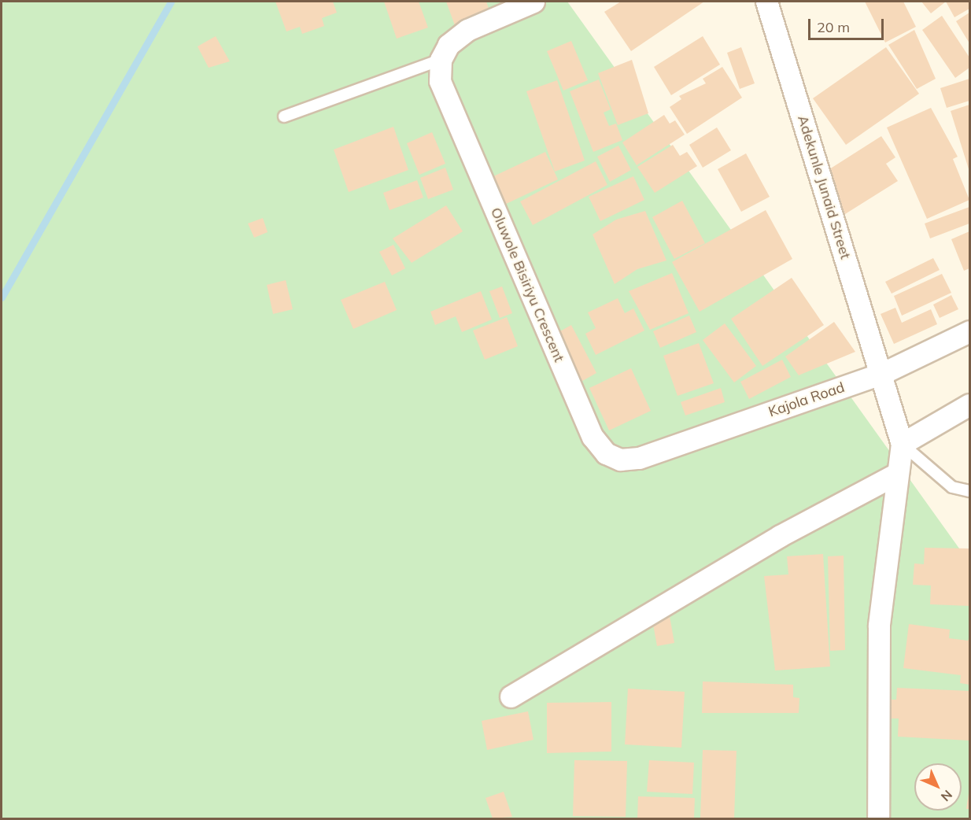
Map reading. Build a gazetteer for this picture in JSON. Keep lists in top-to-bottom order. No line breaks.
{"streets":{"street":["Adekunle Junaid Street","Oluwole Bisiriyu Crescent","Kajola Road"]},"crossings":[["Adekunle Junaid Street","Kajola Road"],["Oluwole Bisiriyu Crescent","Kajola Road"]],"scale_bar":"20 m","north":"bottom right"}
